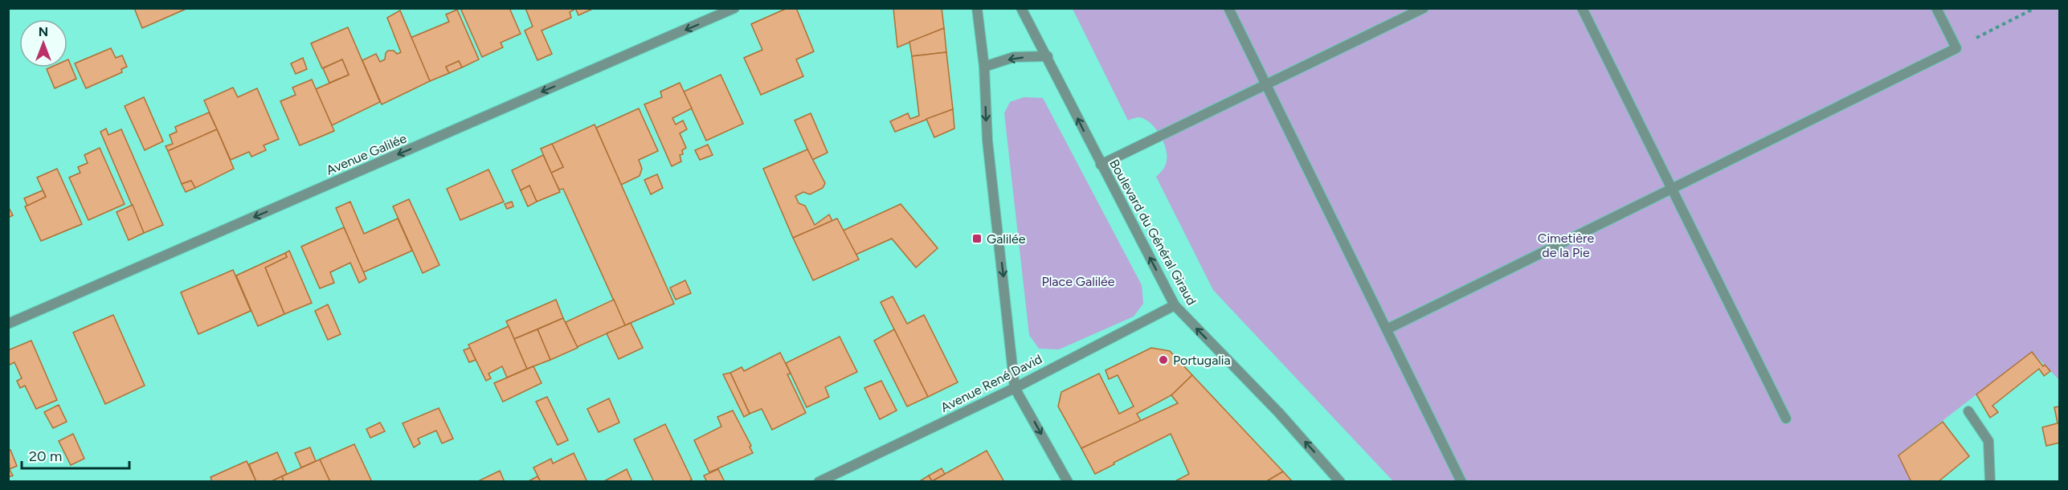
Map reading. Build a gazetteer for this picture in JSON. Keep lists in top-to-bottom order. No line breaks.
{"streets":{"street":["Avenue Galilée","Boulevard du Général Giraud","Avenue René David"]},"crossings":[["Boulevard du Général Giraud","Avenue René David"]],"one_way":["Avenue Galilée","Boulevard du Général Giraud"],"parks":["Cimetière de la Pie","Place Galilée"],"places":{"transit":["Galilée"],"other":["Portugalia"]},"scale_bar":"20 m","north":"top"}
